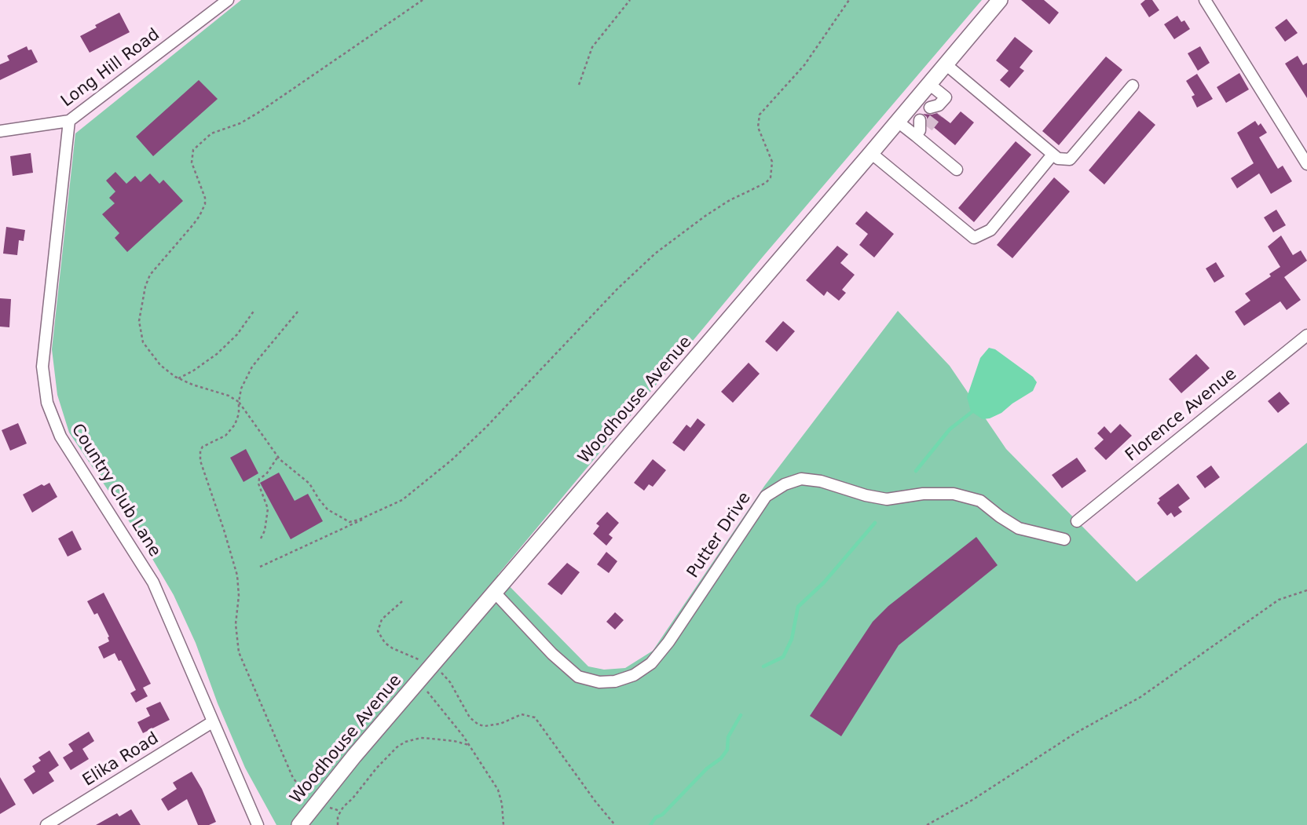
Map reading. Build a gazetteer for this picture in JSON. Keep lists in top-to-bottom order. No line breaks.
{"streets":{"main road":["Woodhouse Avenue"],"street":["Long Hill Road","Florence Avenue","Country Club Lane","Putter Drive","Elika Road"]},"crossings":[["Long Hill Road","Country Club Lane"],["Woodhouse Avenue","Putter Drive"],["Country Club Lane","Elika Road"]]}
